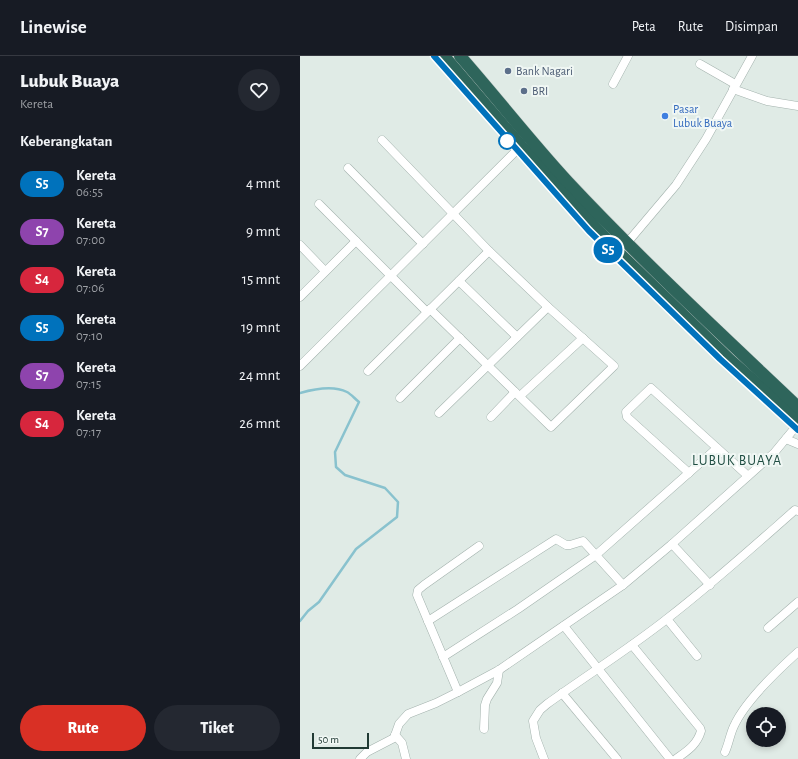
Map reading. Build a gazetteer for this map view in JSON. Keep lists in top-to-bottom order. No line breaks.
{"districts":["LUBUK BUAYA"],"places":["Bank Nagari","BRI","Pasar Lubuk Buaya"],"scale_bar":"50 m","page":{"header":"Linewise","nav":["Peta","Rute","Disimpan"],"heading":[["Lubuk Buaya","Kereta"],"Keberangkatan"],"on_map":"S5","list":[{"mark":"S5","name":"Kereta","note":"06:55","value":"4 mnt"},{"mark":"S7","name":"Kereta","note":"07:00","value":"9 mnt"},{"mark":"S4","name":"Kereta","note":"07:06","value":"15 mnt"},{"mark":"S5","name":"Kereta","note":"07:10","value":"19 mnt"},{"mark":"S7","name":"Kereta","note":"07:15","value":"24 mnt"},{"mark":"S4","name":"Kereta","note":"07:17","value":"26 mnt"}],"buttons":["Rute","Tiket"],"scale":"50 m"}}
